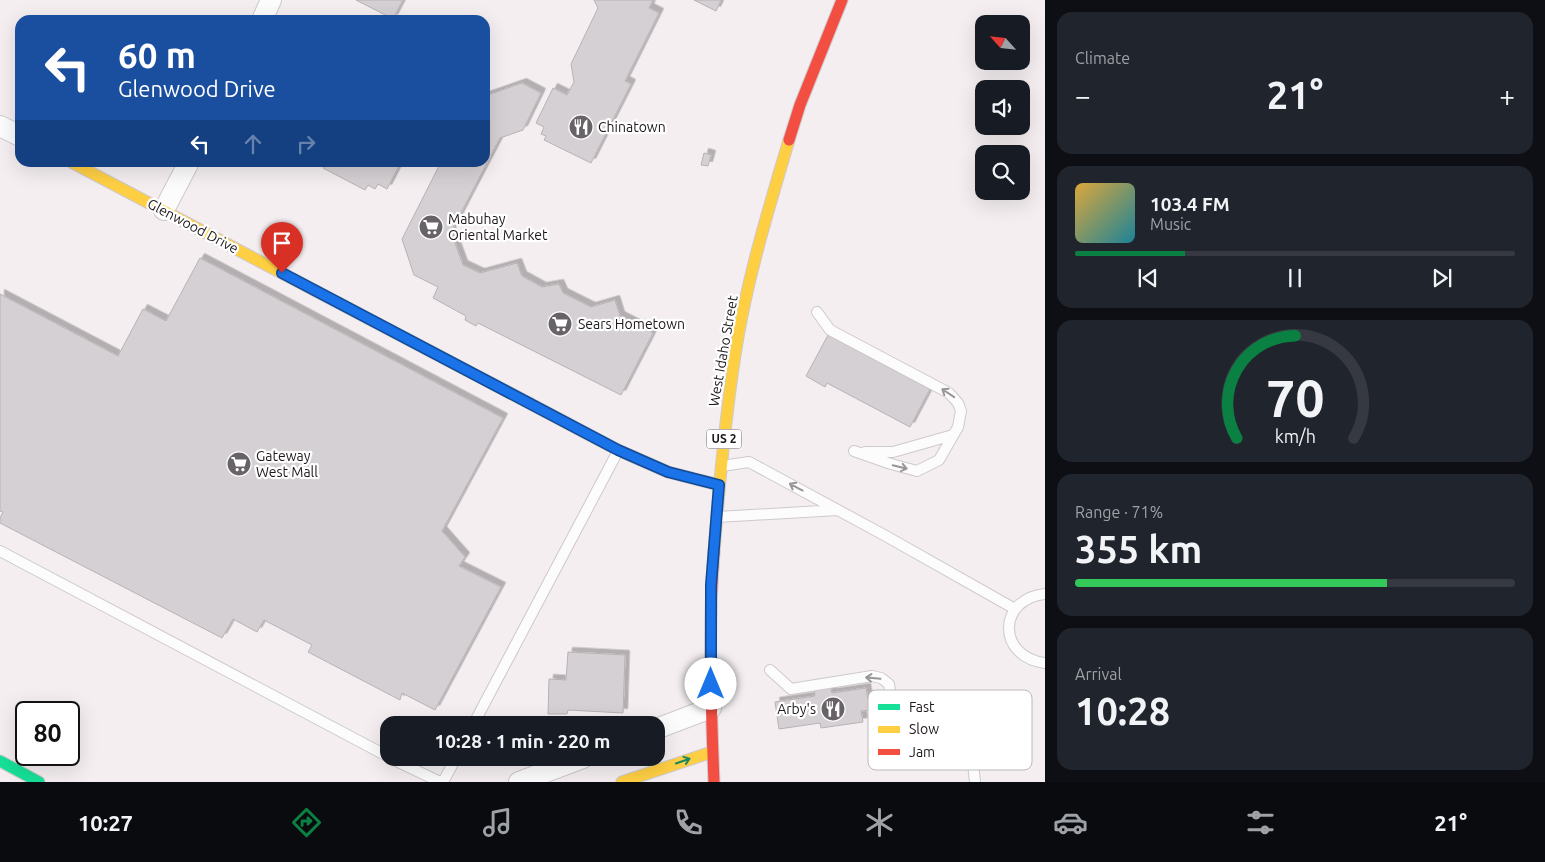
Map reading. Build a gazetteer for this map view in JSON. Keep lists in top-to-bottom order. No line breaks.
{"streets":{"main road":["Glenwood Drive","West Idaho Street","US 2"]},"crossings":[["Glenwood Drive","West Idaho Street"]],"places":{"restaurant":["Chinatown","Arby's"],"supermarket":["Mabuhay Oriental Market","Sears Hometown","Gateway West Mall"]},"legend":["Fast","Slow","Jam"],"north":"top left","page":{"tile":["Climate",["Range · 71%","355 km"],["Arrival","10:28"]],"turn":["60 m","Glenwood Drive"],"heat":["−","21°","+"],"song":["103.4 FM","Music"],"limit":"80","trip":"10:28 · 1 min · 220 m","tabs":["10:27","21°"],"gauge":["70","km/h"]}}
